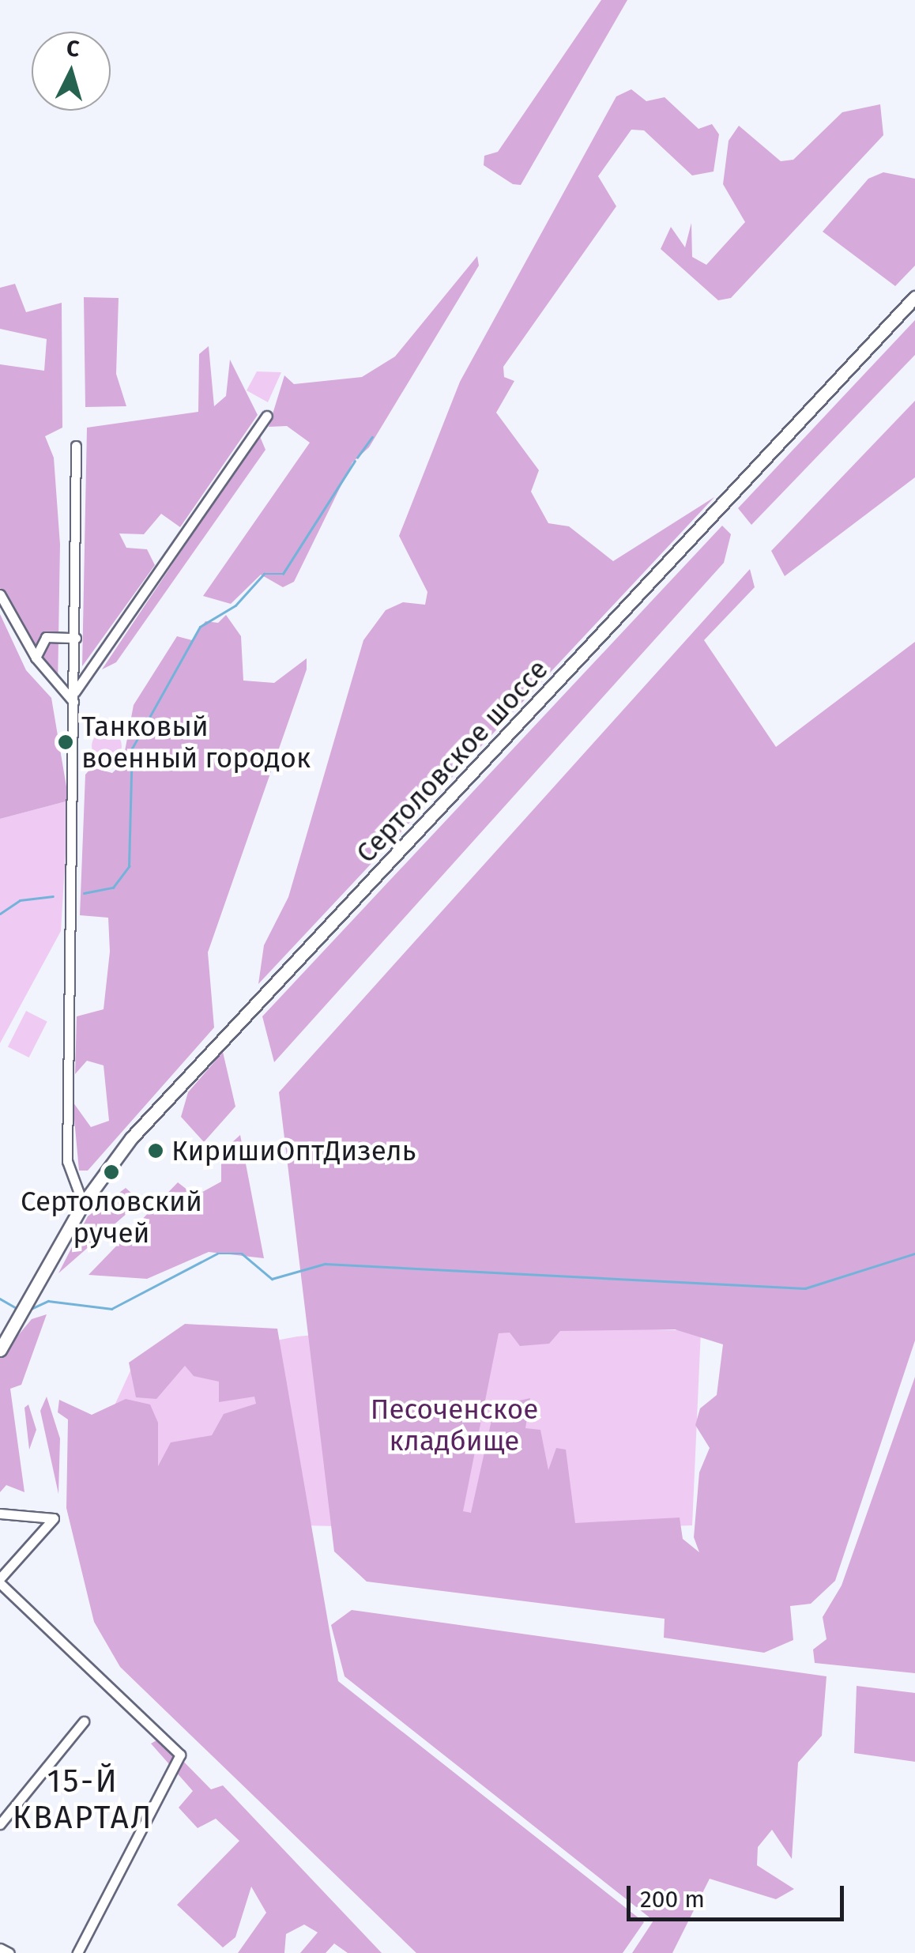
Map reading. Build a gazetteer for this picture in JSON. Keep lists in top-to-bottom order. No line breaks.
{"streets":{"main road":["Сертоловское шоссе"]},"districts":["15-Й КВАРТАЛ"],"parks":["Песоченское кладбище"],"places":["Танковый военный городок","КиришиОптДизель","Сертоловский ручей"],"scale_bar":"200 m","north":"top"}
